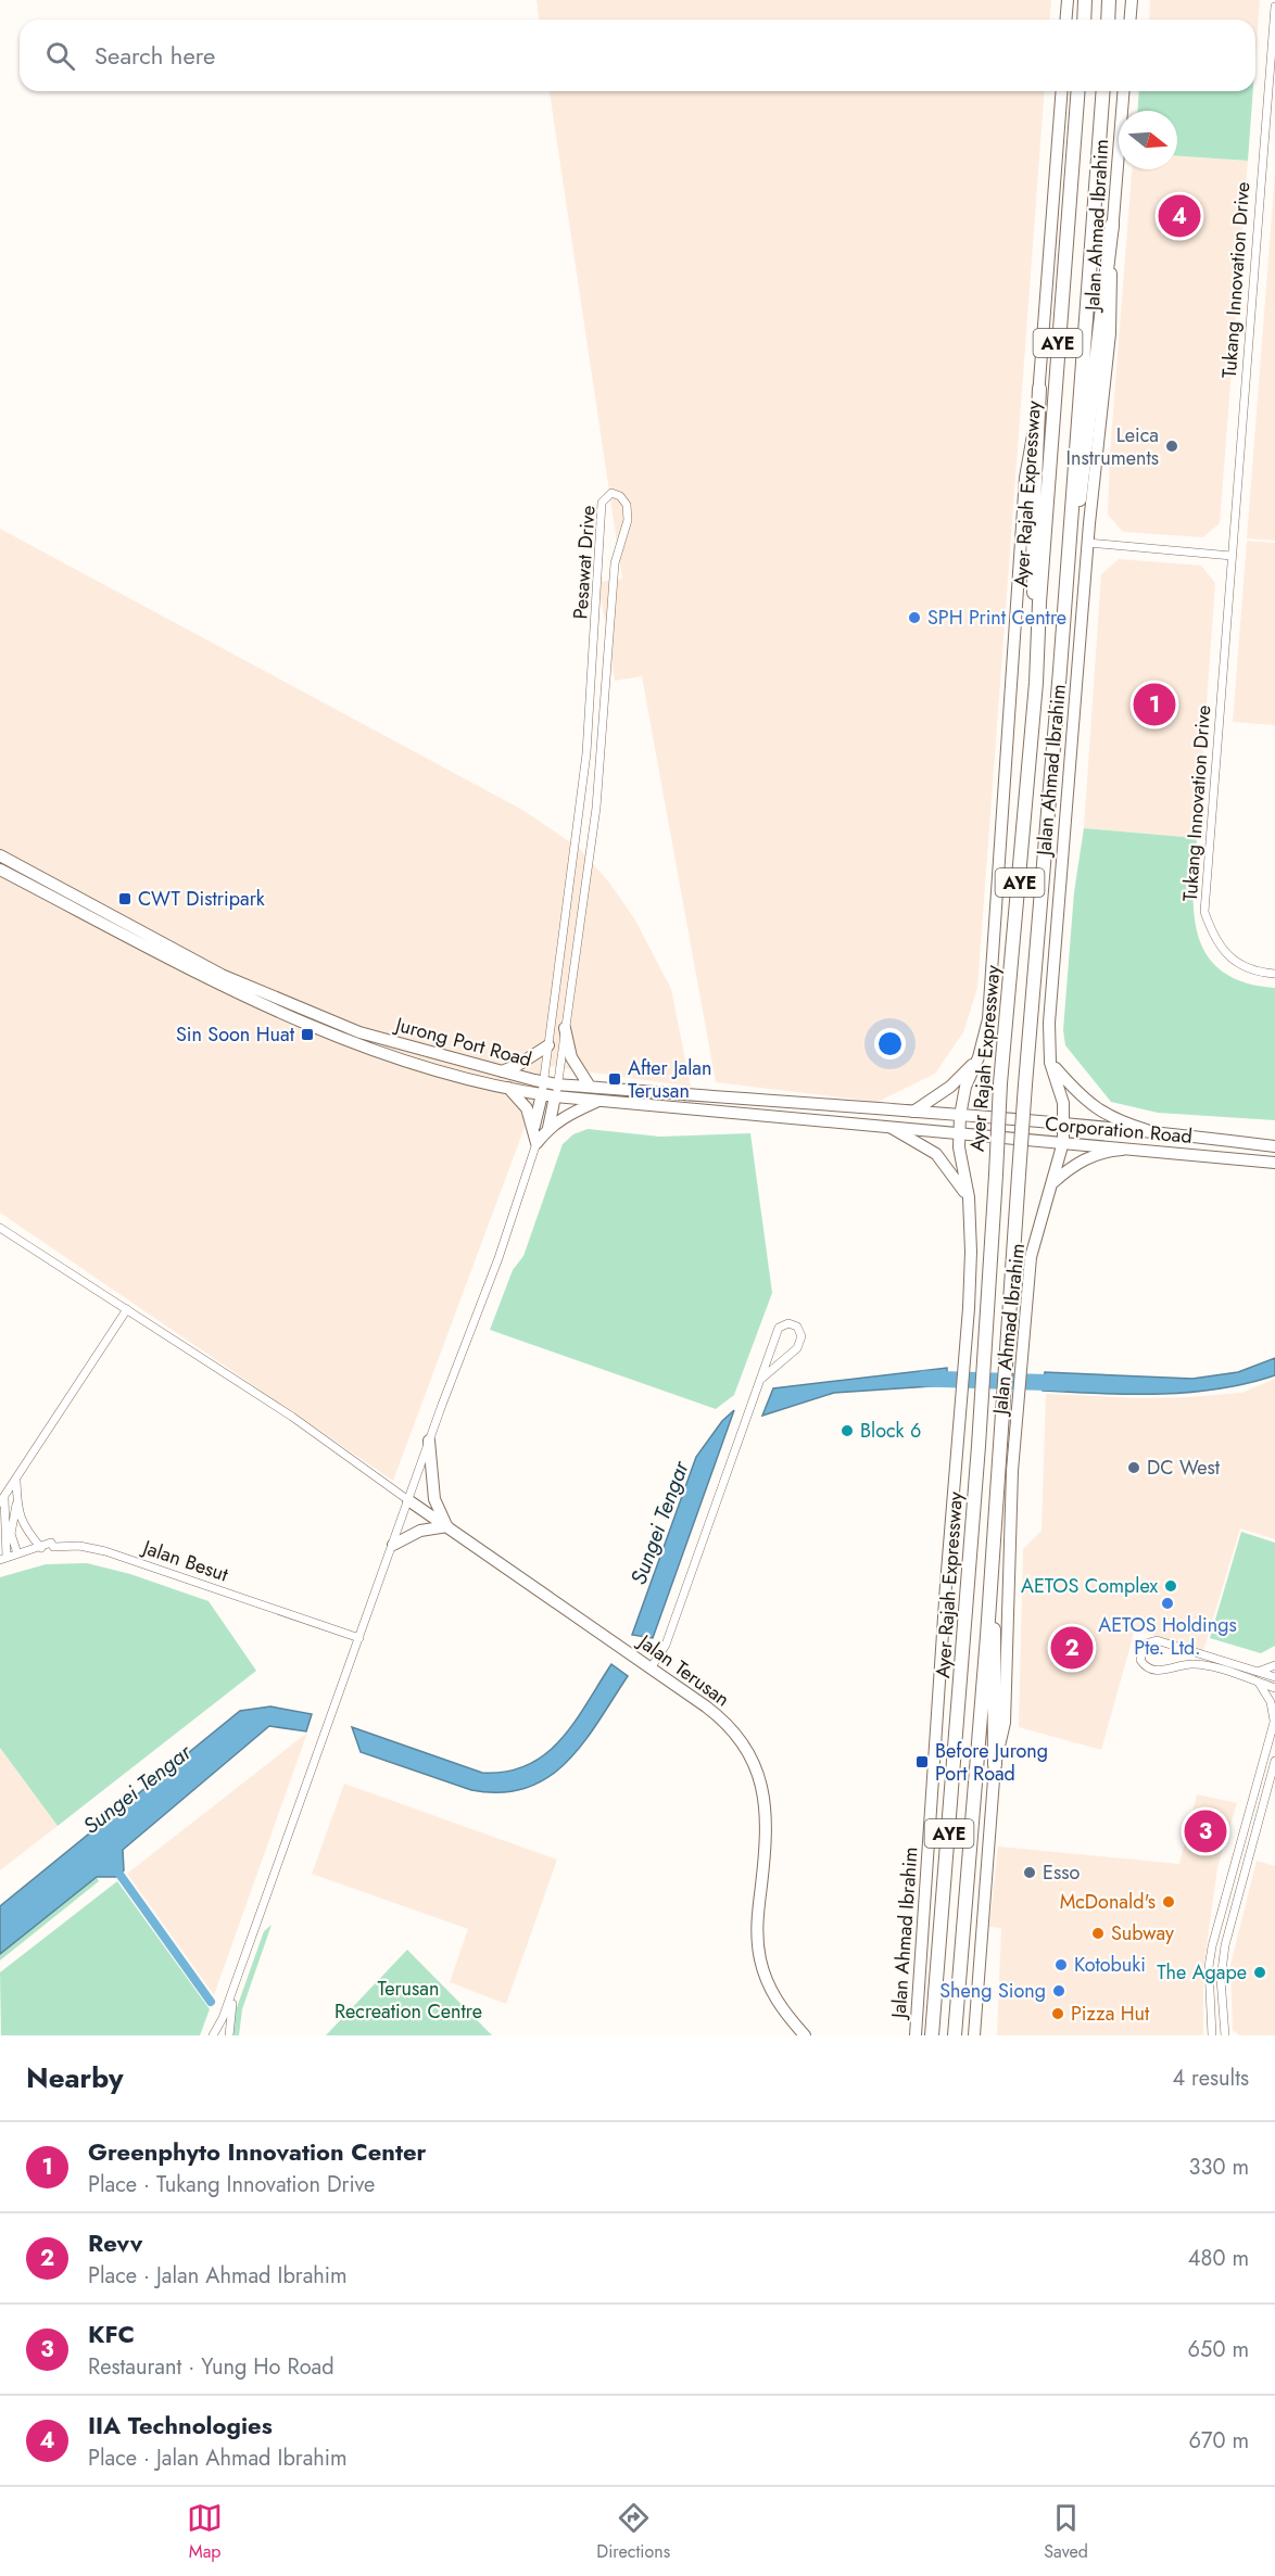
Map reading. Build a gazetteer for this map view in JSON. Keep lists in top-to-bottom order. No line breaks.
{"streets":{"highway":["AYE","Ayer Rajah Expressway"],"main road":["Jalan Ahmad Ibrahim","Jurong Port Road","Corporation Road","Jalan Terusan"],"street":["Tukang Innovation Drive","Pesawat Drive","Jalan Besut"]},"crossings":[["Jalan Ahmad Ibrahim","Jurong Port Road"],["Jalan Ahmad Ibrahim","Corporation Road"],["Pesawat Drive","Jurong Port Road"],["Jurong Port Road","Corporation Road"]],"water":["Sungei Tengar"],"parks":["Terusan Recreation Centre"],"places":{"other":["Leica Instruments","SPH Print Centre","Block 6","DC West","AETOS Complex","AETOS Holdings Pte. Ltd.","Esso","McDonald's","Subway","Kotobuki","The Agape","Sheng Siong","Pizza Hut"],"transit":["CWT Distripark","Sin Soon Huat","After Jalan Terusan","Before Jurong Port Road"]},"north":"right","page":{"search":"Search here","pins":["4","1","2","3"],"heading":["Nearby","4 results"],"list":[{"mark":"1","name":"Greenphyto Innovation Center","note":"Place · Tukang Innovation Drive","value":"330 m"},{"mark":"2","name":"Revv","note":"Place · Jalan Ahmad Ibrahim","value":"480 m"},{"mark":"3","name":"KFC","note":"Restaurant · Yung Ho Road","value":"650 m"},{"mark":"4","name":"IIA Technologies","note":"Place · Jalan Ahmad Ibrahim","value":"670 m"}],"nav":["Map","Directions","Saved"]}}
